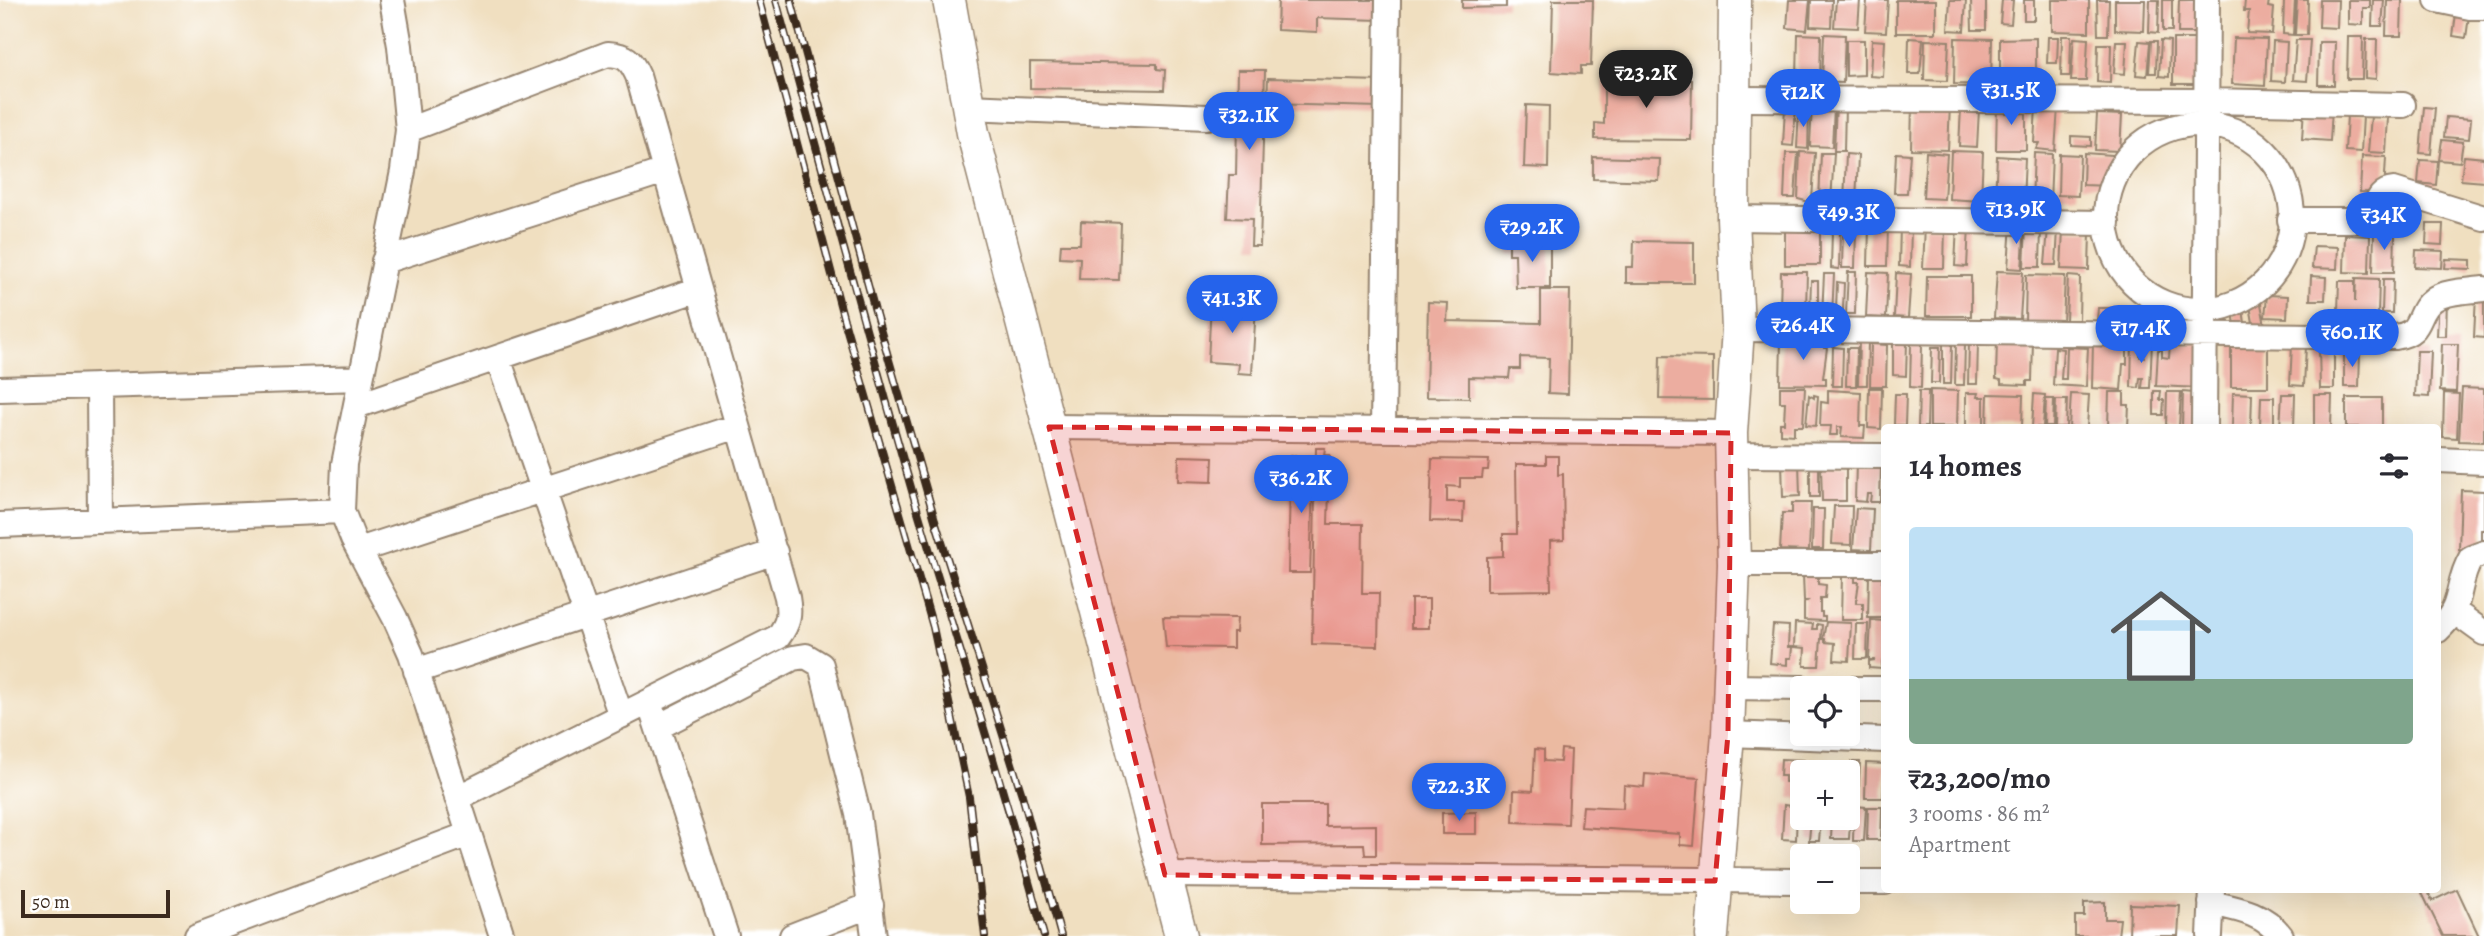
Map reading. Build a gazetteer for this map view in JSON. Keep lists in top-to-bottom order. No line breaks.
{"scale_bar":"50 m","page":{"price":["₹23.2K","₹31.5K","₹12K","₹32.1K","₹13.9K","₹49.3K","₹34K","₹29.2K","₹41.3K","₹26.4K","₹17.4K","₹60.1K","₹36.2K","₹22.3K"],"heading":"14 homes","list":[{"name":"₹23,200/mo","note":"3 rooms · 86 m² · Apartment"}],"map_buttons":["+","−"],"scale":"50 m"}}
